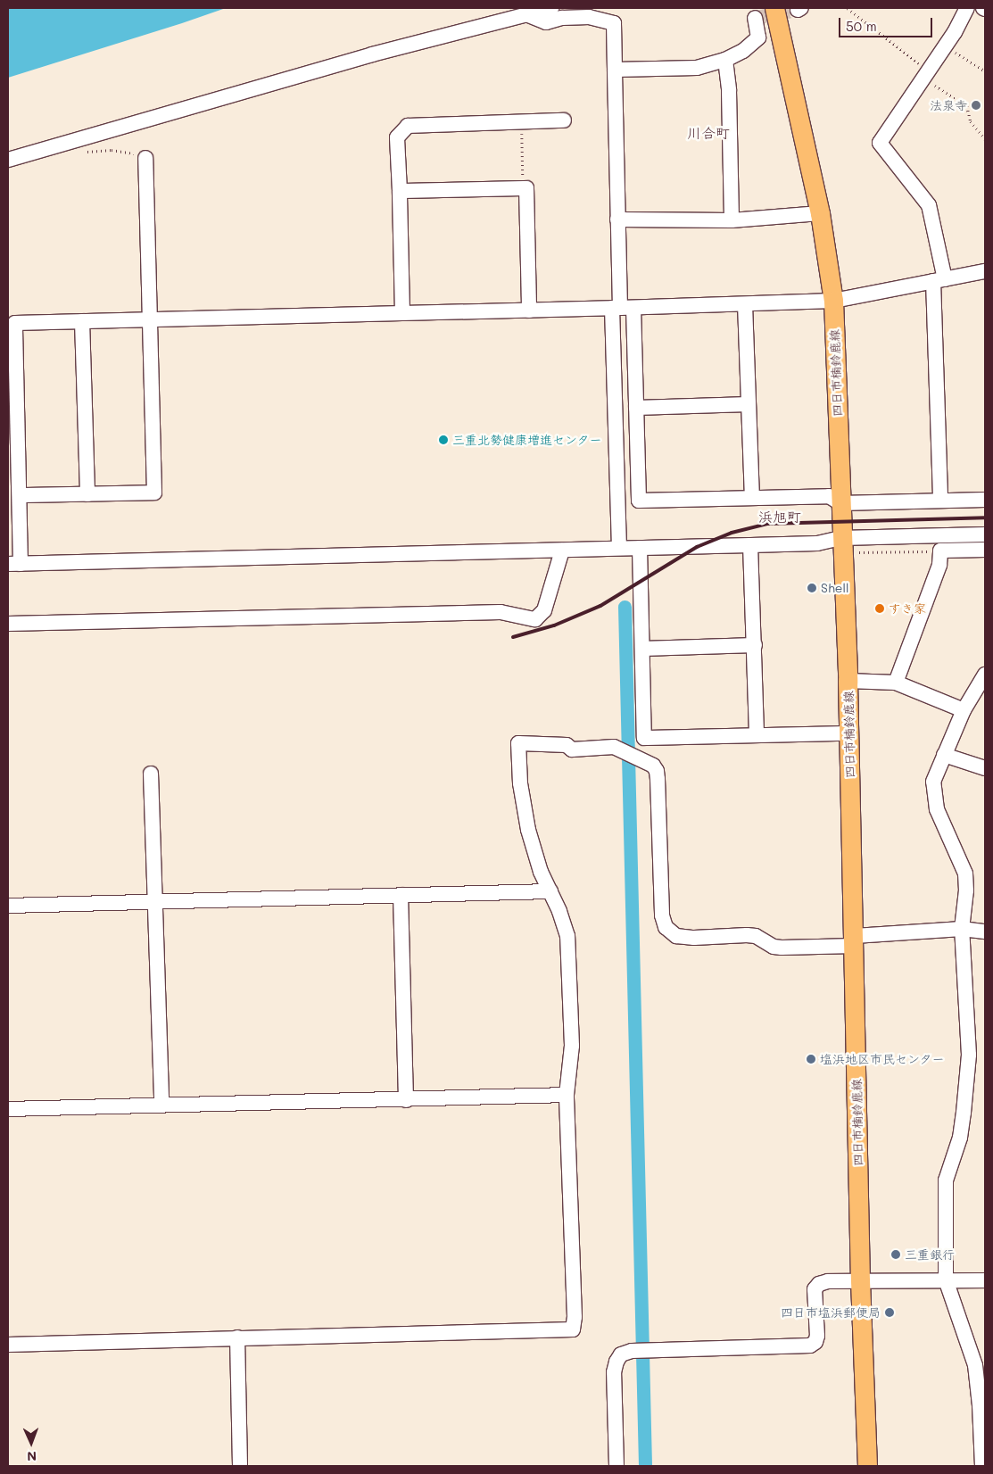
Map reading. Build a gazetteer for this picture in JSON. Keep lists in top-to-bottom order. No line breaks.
{"streets":{"main road":["四日市楠鈴鹿線"]},"districts":["川合町","浜旭町"],"places":["法泉寺","三重北勢健康増進センター","Shell","すき家","塩浜地区市民センター","三重銀行","四日市塩浜郵便局"],"scale_bar":"50 m","north":"bottom"}
